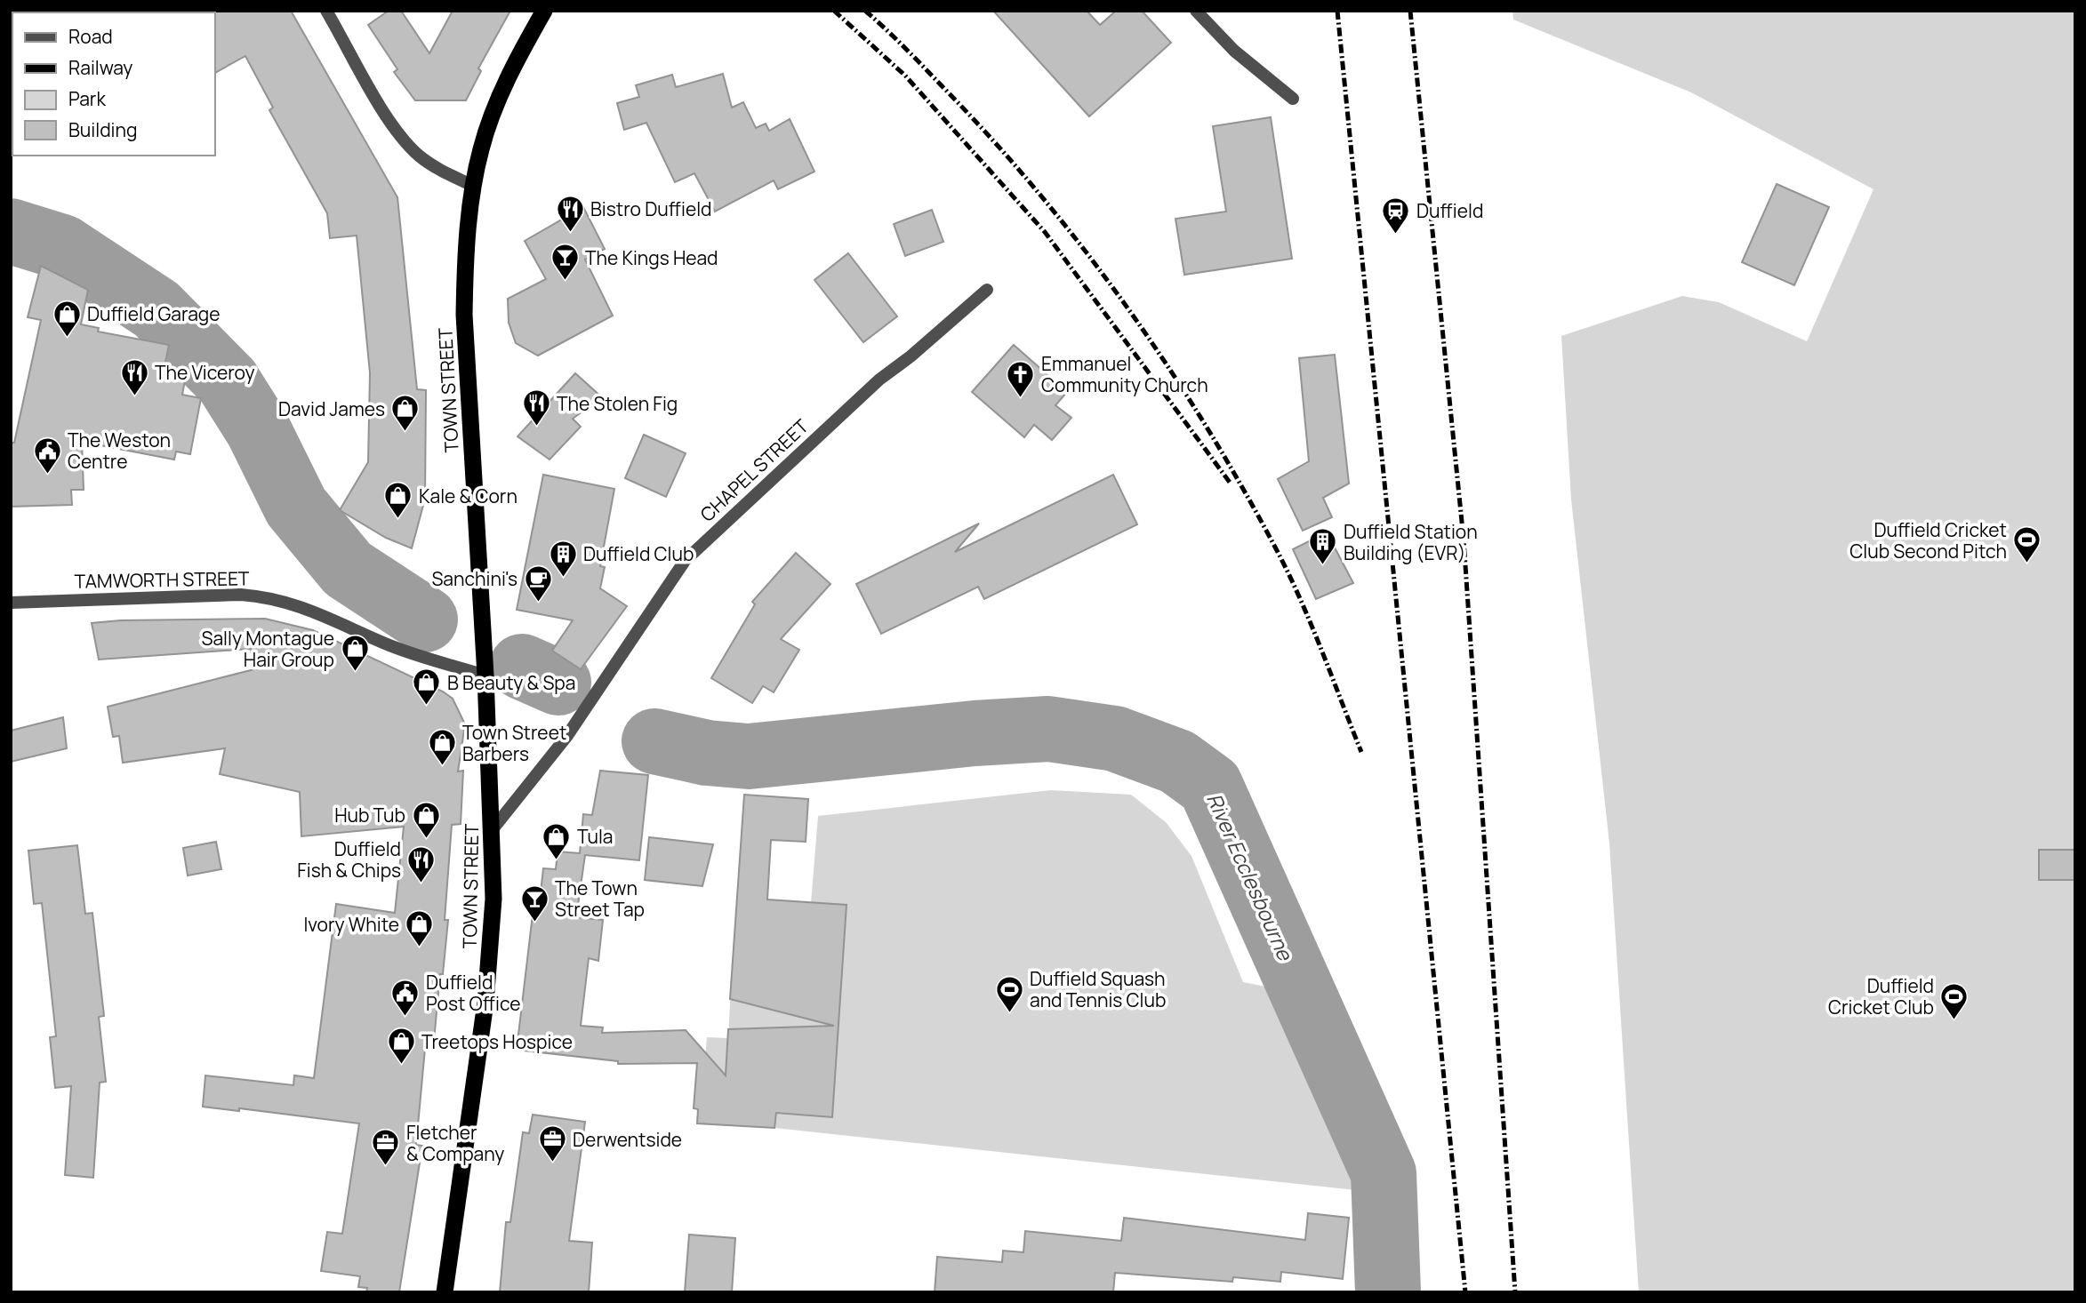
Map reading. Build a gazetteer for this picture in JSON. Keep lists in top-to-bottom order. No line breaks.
{"streets":{"highway":["TOWN STREET"],"street":["CHAPEL STREET","TAMWORTH STREET"]},"crossings":[["TOWN STREET","CHAPEL STREET"],["TOWN STREET","TAMWORTH STREET"]],"water":["River Ecclesbourne"],"places":{"restaurant":["Bistro Duffield","The Viceroy","The Stolen Fig","Duffield Fish & Chips"],"station":["Duffield"],"bar":["The Kings Head","The Town Street Tap"],"shop":["Duffield Garage","David James","Kale & Corn","Sally Montague Hair Group","B Beauty & Spa","Town Street Barbers","Hub Tub","Tula","Ivory White","Treetops Hospice"],"church":["Emmanuel Community Church"],"public building":["The Weston Centre","Duffield Post Office"],"sports":["Duffield Cricket Club Second Pitch","Duffield Squash and Tennis Club","Duffield Cricket Club"],"building":["Duffield Station Building (EVR)","Duffield Club"],"cafe":["Sanchini's"],"office":["Derwentside","Fletcher & Company"]},"legend":["Road","Railway","Park","Building"]}
